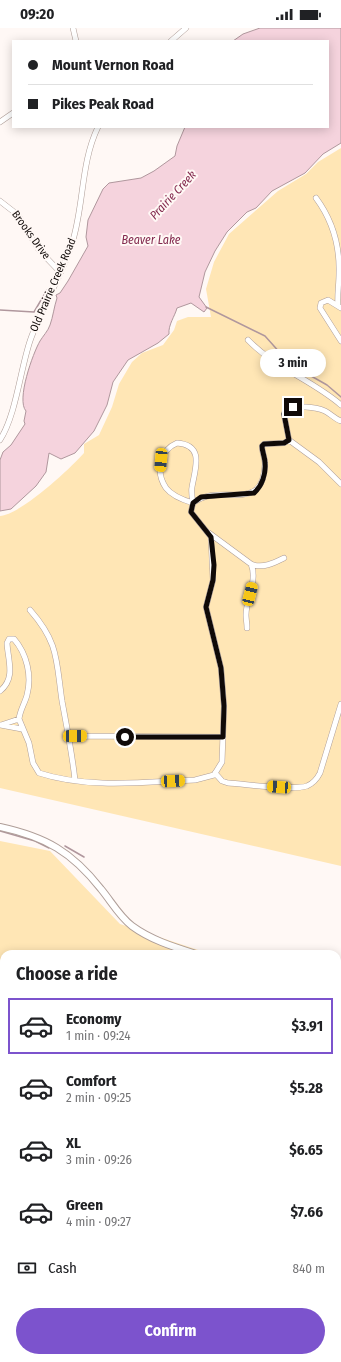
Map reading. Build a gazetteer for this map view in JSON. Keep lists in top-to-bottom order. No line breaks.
{"streets":{"street":["Brooks Drive","Old Prairie Creek Road"]},"crossings":[["Brooks Drive","Old Prairie Creek Road"]],"water":["Prairie Creek","Beaver Lake"],"page":{"status":"09:20","banner":["Mount Vernon Road","Pikes Peak Road"],"bubble":"3 min","heading":"Choose a ride","list":[{"name":"Economy","note":"1 min · 09:24","value":"$3.91"},{"name":"Comfort","note":"2 min · 09:25","value":"$5.28"},{"name":"XL","note":"3 min · 09:26","value":"$6.65"},{"name":"Green","note":"4 min · 09:27","value":"$7.66"}],"pay":["Cash","840 m"],"buttons":"Confirm"}}
